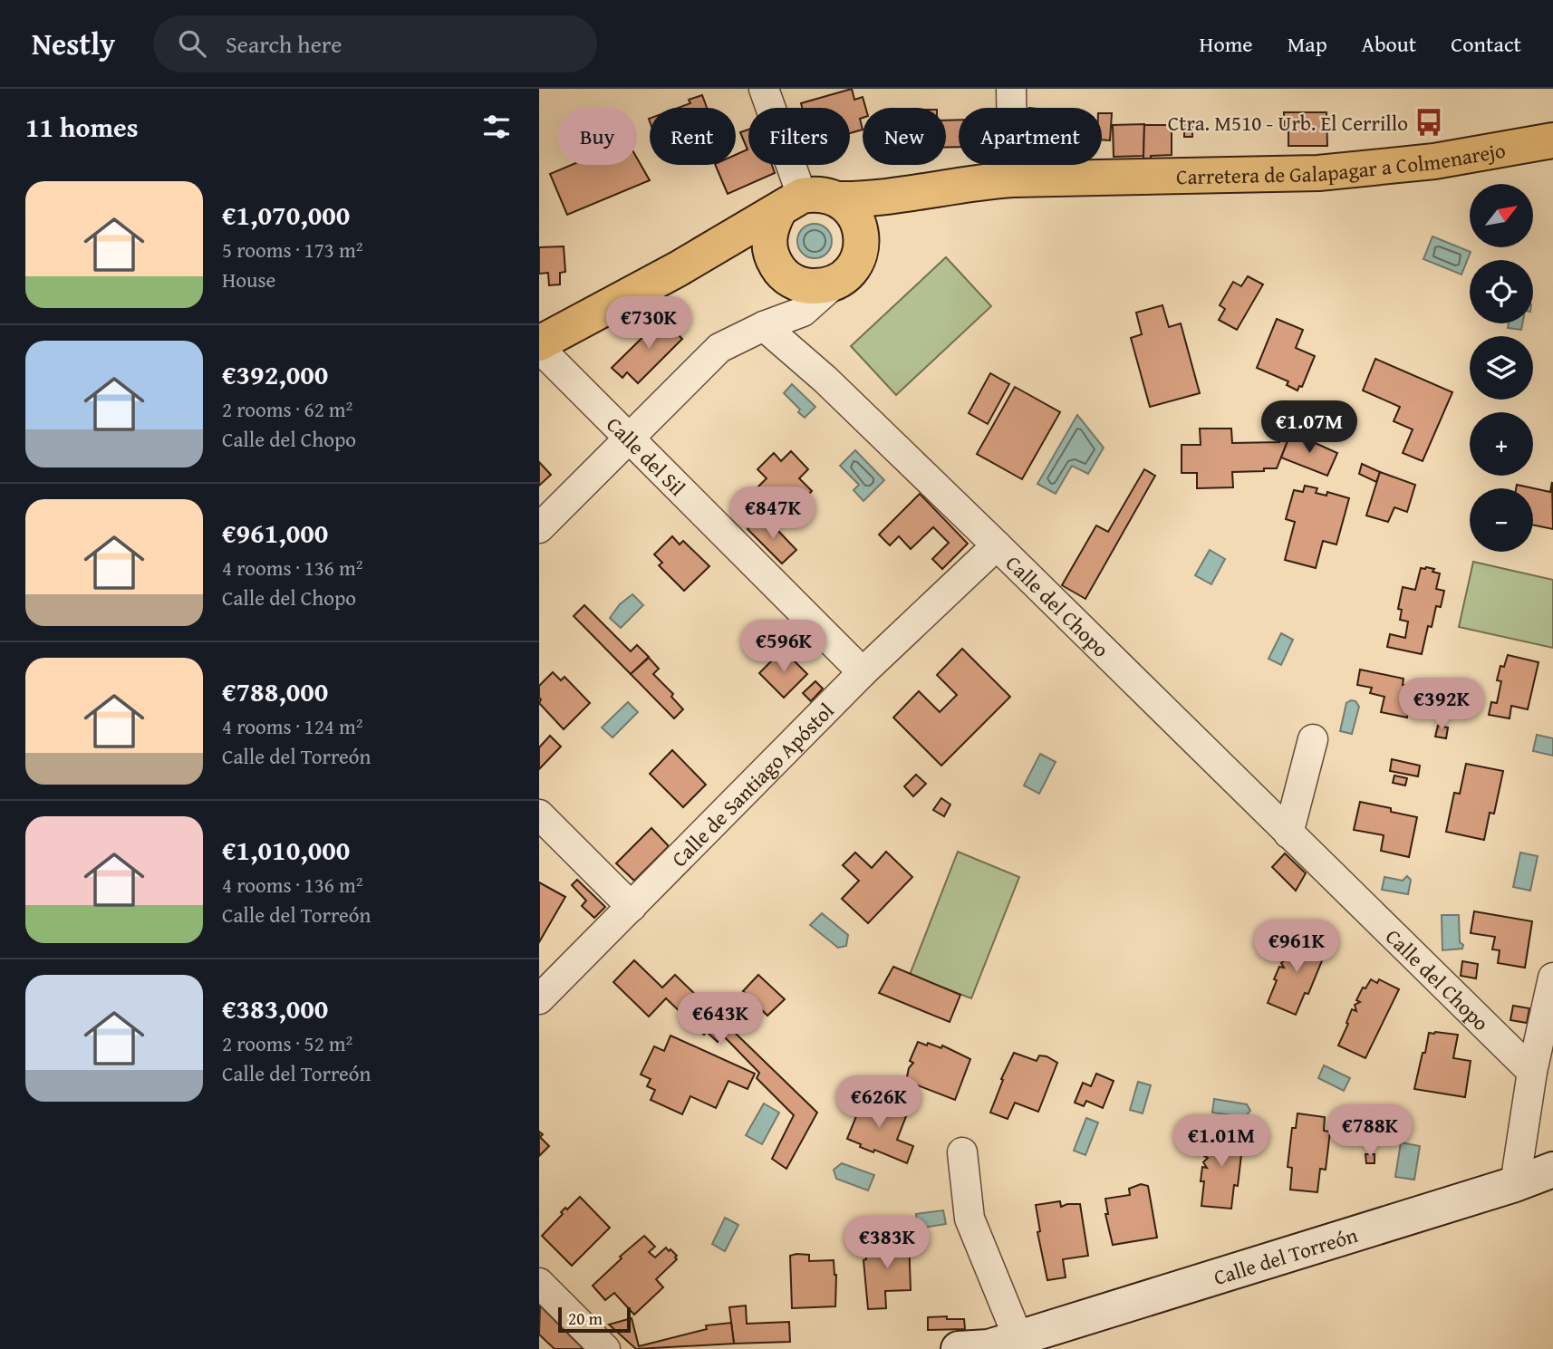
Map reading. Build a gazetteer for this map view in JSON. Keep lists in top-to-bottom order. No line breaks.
{"streets":{"main road":["Carretera de Galapagar a Colmenarejo"],"street":["Calle del Sil","Calle del Chopo","Calle de Santiago Apóstol","Calle del Torreón"]},"crossings":[["Carretera de Galapagar a Colmenarejo","Calle del Chopo"],["Calle del Sil","Calle de Santiago Apóstol"],["Calle del Chopo","Calle de Santiago Apóstol"]],"places":{"bus stop":["Ctra. M510 - Urb. El Cerrillo"]},"scale_bar":"20 m","north":"top right","page":{"header":"Nestly","search":"Search here","nav":["Home","Map","About","Contact"],"heading":"11 homes","chip":["Buy","Rent","Filters","New","Apartment"],"list":[{"name":"€1,070,000","note":"5 rooms · 173 m² · House"},{"name":"€392,000","note":"2 rooms · 62 m² · Calle del Chopo"},{"name":"€961,000","note":"4 rooms · 136 m² · Calle del Chopo"},{"name":"€788,000","note":"4 rooms · 124 m² · Calle del Torreón"},{"name":"€1,010,000","note":"4 rooms · 136 m² · Calle del Torreón"},{"name":"€383,000","note":"2 rooms · 52 m² · Calle del Torreón"}],"map_buttons":["+","−"],"price":["€730K","€1.07M","€847K","€596K","€392K","€961K","€643K","€626K","€788K","€1.01M","€383K"],"scale":"20 m"}}
